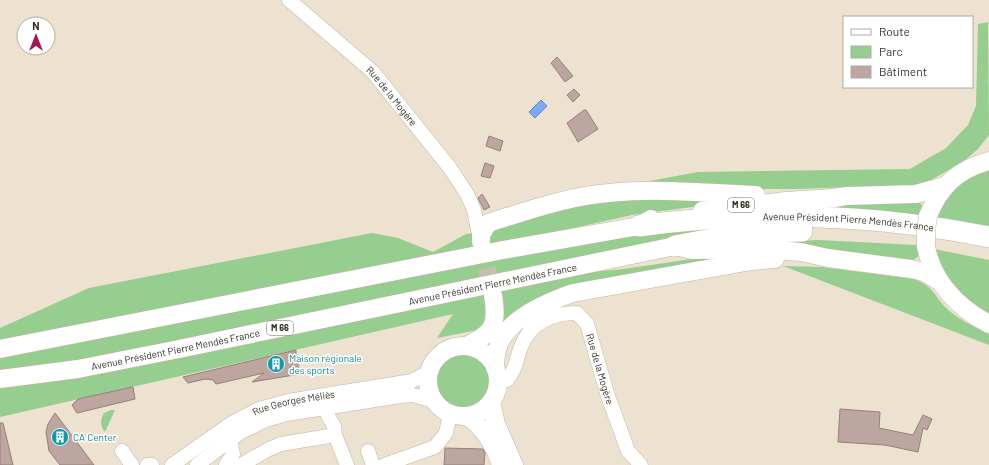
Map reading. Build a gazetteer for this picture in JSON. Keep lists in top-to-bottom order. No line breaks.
{"streets":{"highway":["M 66","Avenue Président Pierre Mendès France"],"street":["Rue de la Mogère","Rue Georges Méliès"]},"crossings":[["Rue de la Mogère","M 66"],["Rue de la Mogère","Rue Georges Méliès"],["M 66","Avenue Président Pierre Mendès France"],["M 66","Rue Georges Méliès"]],"places":{"building":["Maison régionale des sports","CA Center"]},"legend":["Route","Parc","Bâtiment"],"north":"top"}
